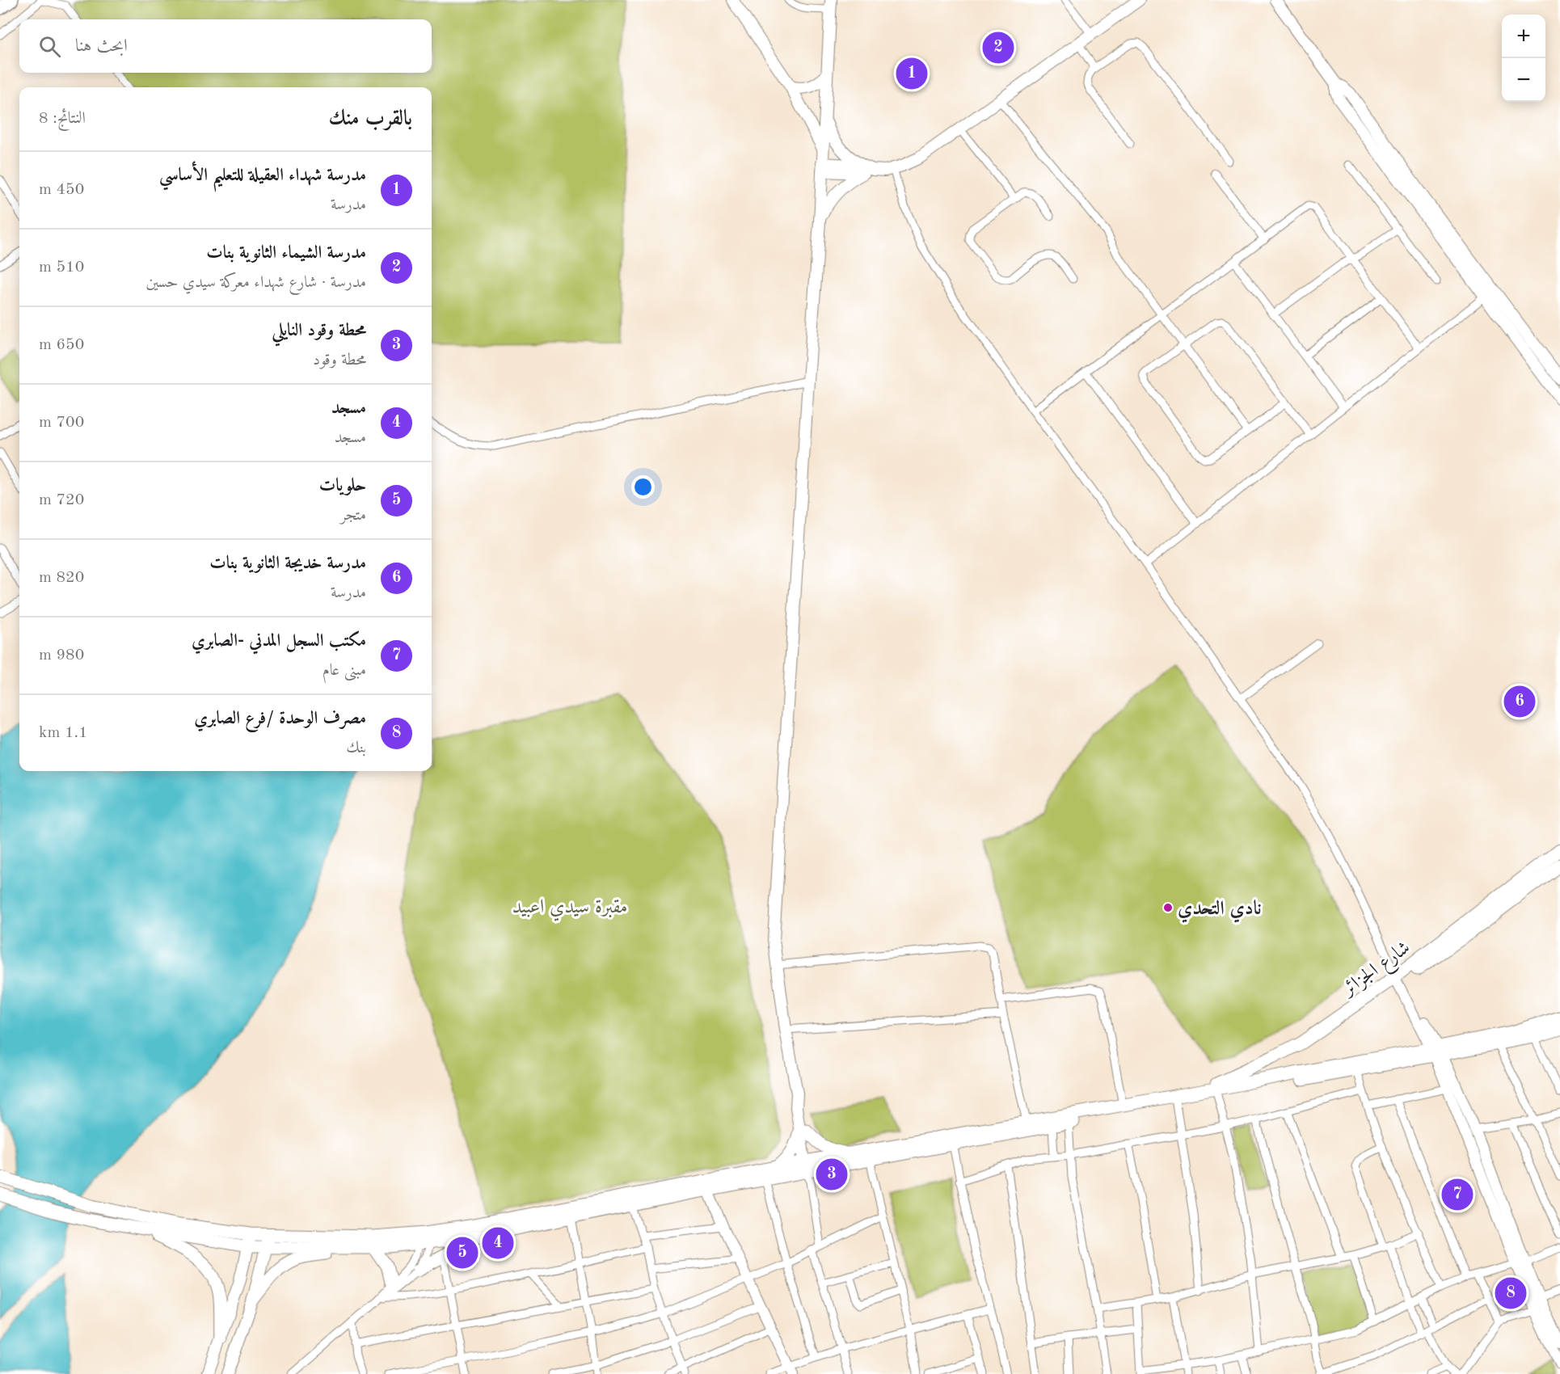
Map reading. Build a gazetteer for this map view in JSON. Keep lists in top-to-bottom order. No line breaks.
{"streets":{"main road":["شارع الجزائر"]},"parks":["مقبرة سيدي اعبيد"],"places":["نادي التحدي"],"page":{"map_buttons":["+","−"],"search":"ابحث هنا","pins":["2","1","6","3","7","4","5","8"],"heading":["بالقرب منك","النتائج: 8"],"list":[{"mark":"1","name":"مدرسة شهداء العقيلة للتعليم الأساسي","note":"مدرسة","value":"450 m"},{"mark":"2","name":"مدرسة الشيماء الثانوية بنات","note":"مدرسة · شارع شهداء معركة سيدي حسين","value":"510 m"},{"mark":"3","name":"محطة وقود النايلي","note":"محطة وقود","value":"650 m"},{"mark":"4","name":"مسجد","note":"مسجد","value":"700 m"},{"mark":"5","name":"حلويات","note":"متجر","value":"720 m"},{"mark":"6","name":"مدرسة خديجة الثانوية بنات","note":"مدرسة","value":"820 m"},{"mark":"7","name":"مكتب السجل المدني -الصابري","note":"مبنى عام","value":"980 m"},{"mark":"8","name":"مصرف الوحدة /فرع الصابري","note":"بنك","value":"1.1 km"}]}}
